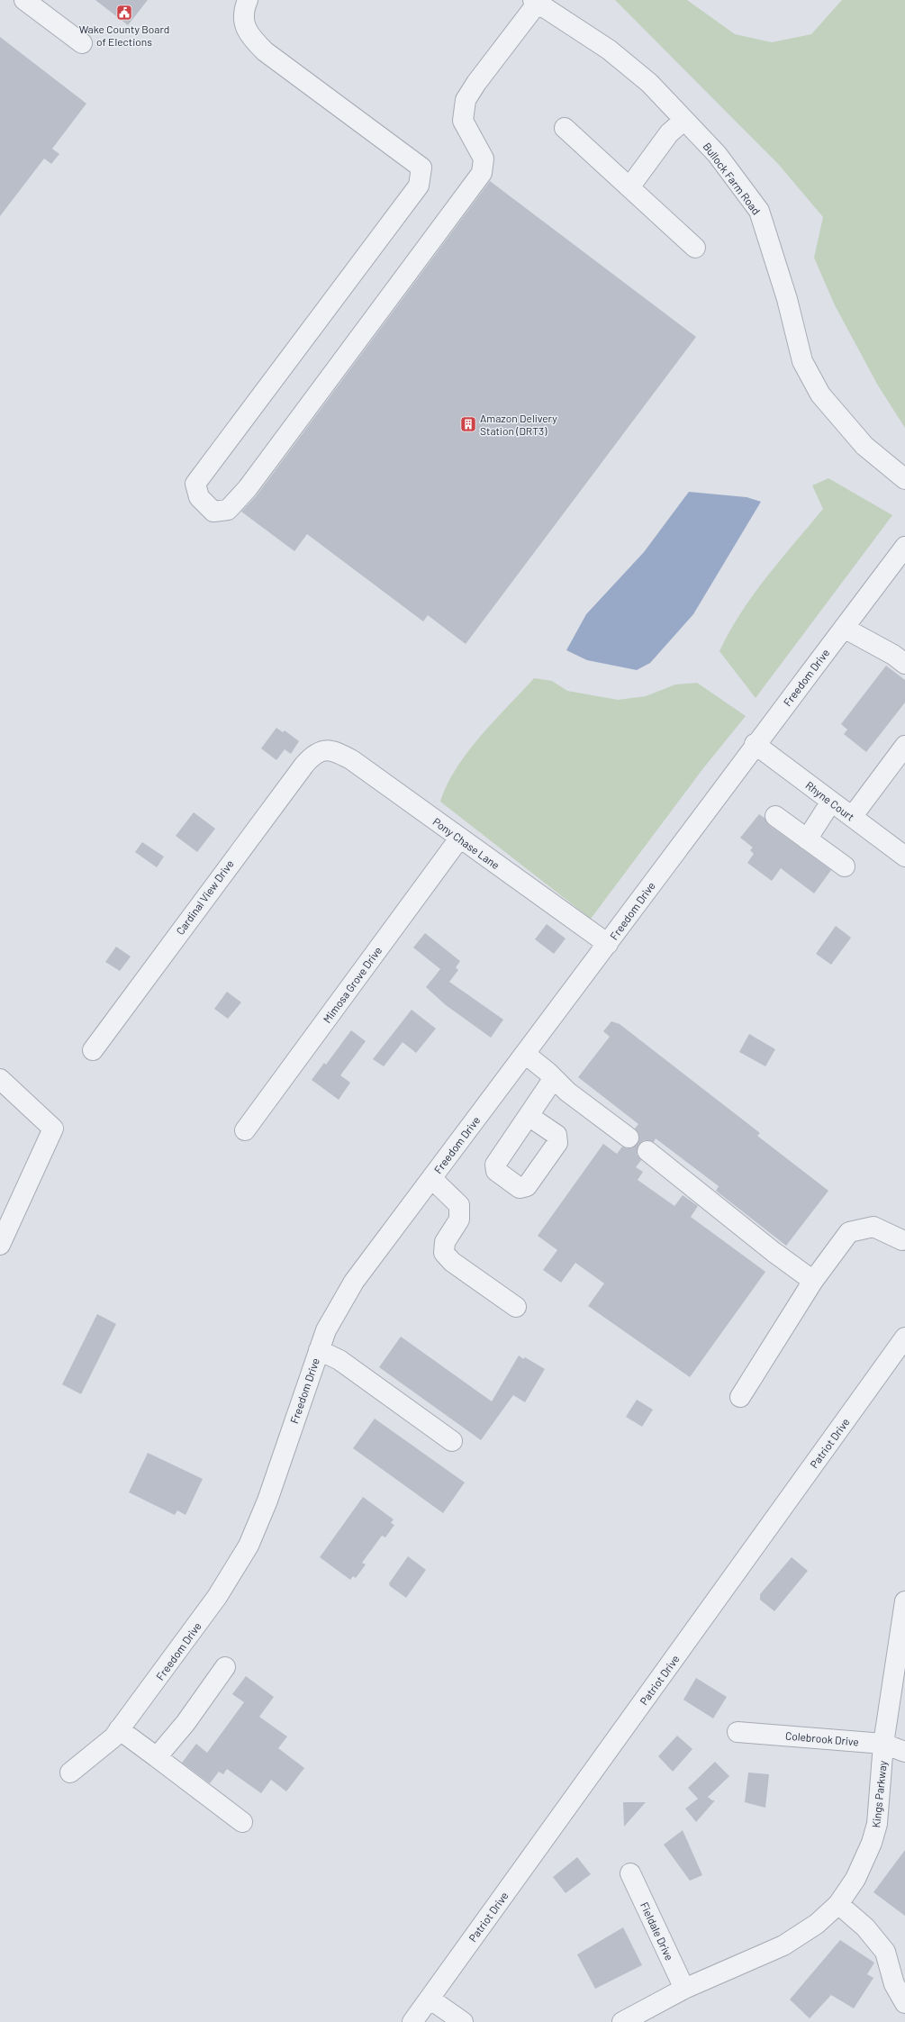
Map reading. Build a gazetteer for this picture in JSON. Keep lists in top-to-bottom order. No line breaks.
{"streets":{"street":["Bullock Farm Road","Freedom Drive","Rhyne Court","Pony Chase Lane","Cardinal View Drive","Mimosa Grove Drive","Patriot Drive","Colebrook Drive","Kings Parkway","Fieldale Drive"]},"crossings":[["Freedom Drive","Rhyne Court"],["Freedom Drive","Pony Chase Lane"],["Pony Chase Lane","Cardinal View Drive"],["Pony Chase Lane","Mimosa Grove Drive"],["Colebrook Drive","Kings Parkway"],["Kings Parkway","Fieldale Drive"]],"places":{"public building":["Wake County Board of Elections"],"building":["Amazon Delivery Station (DRT3)"]}}
